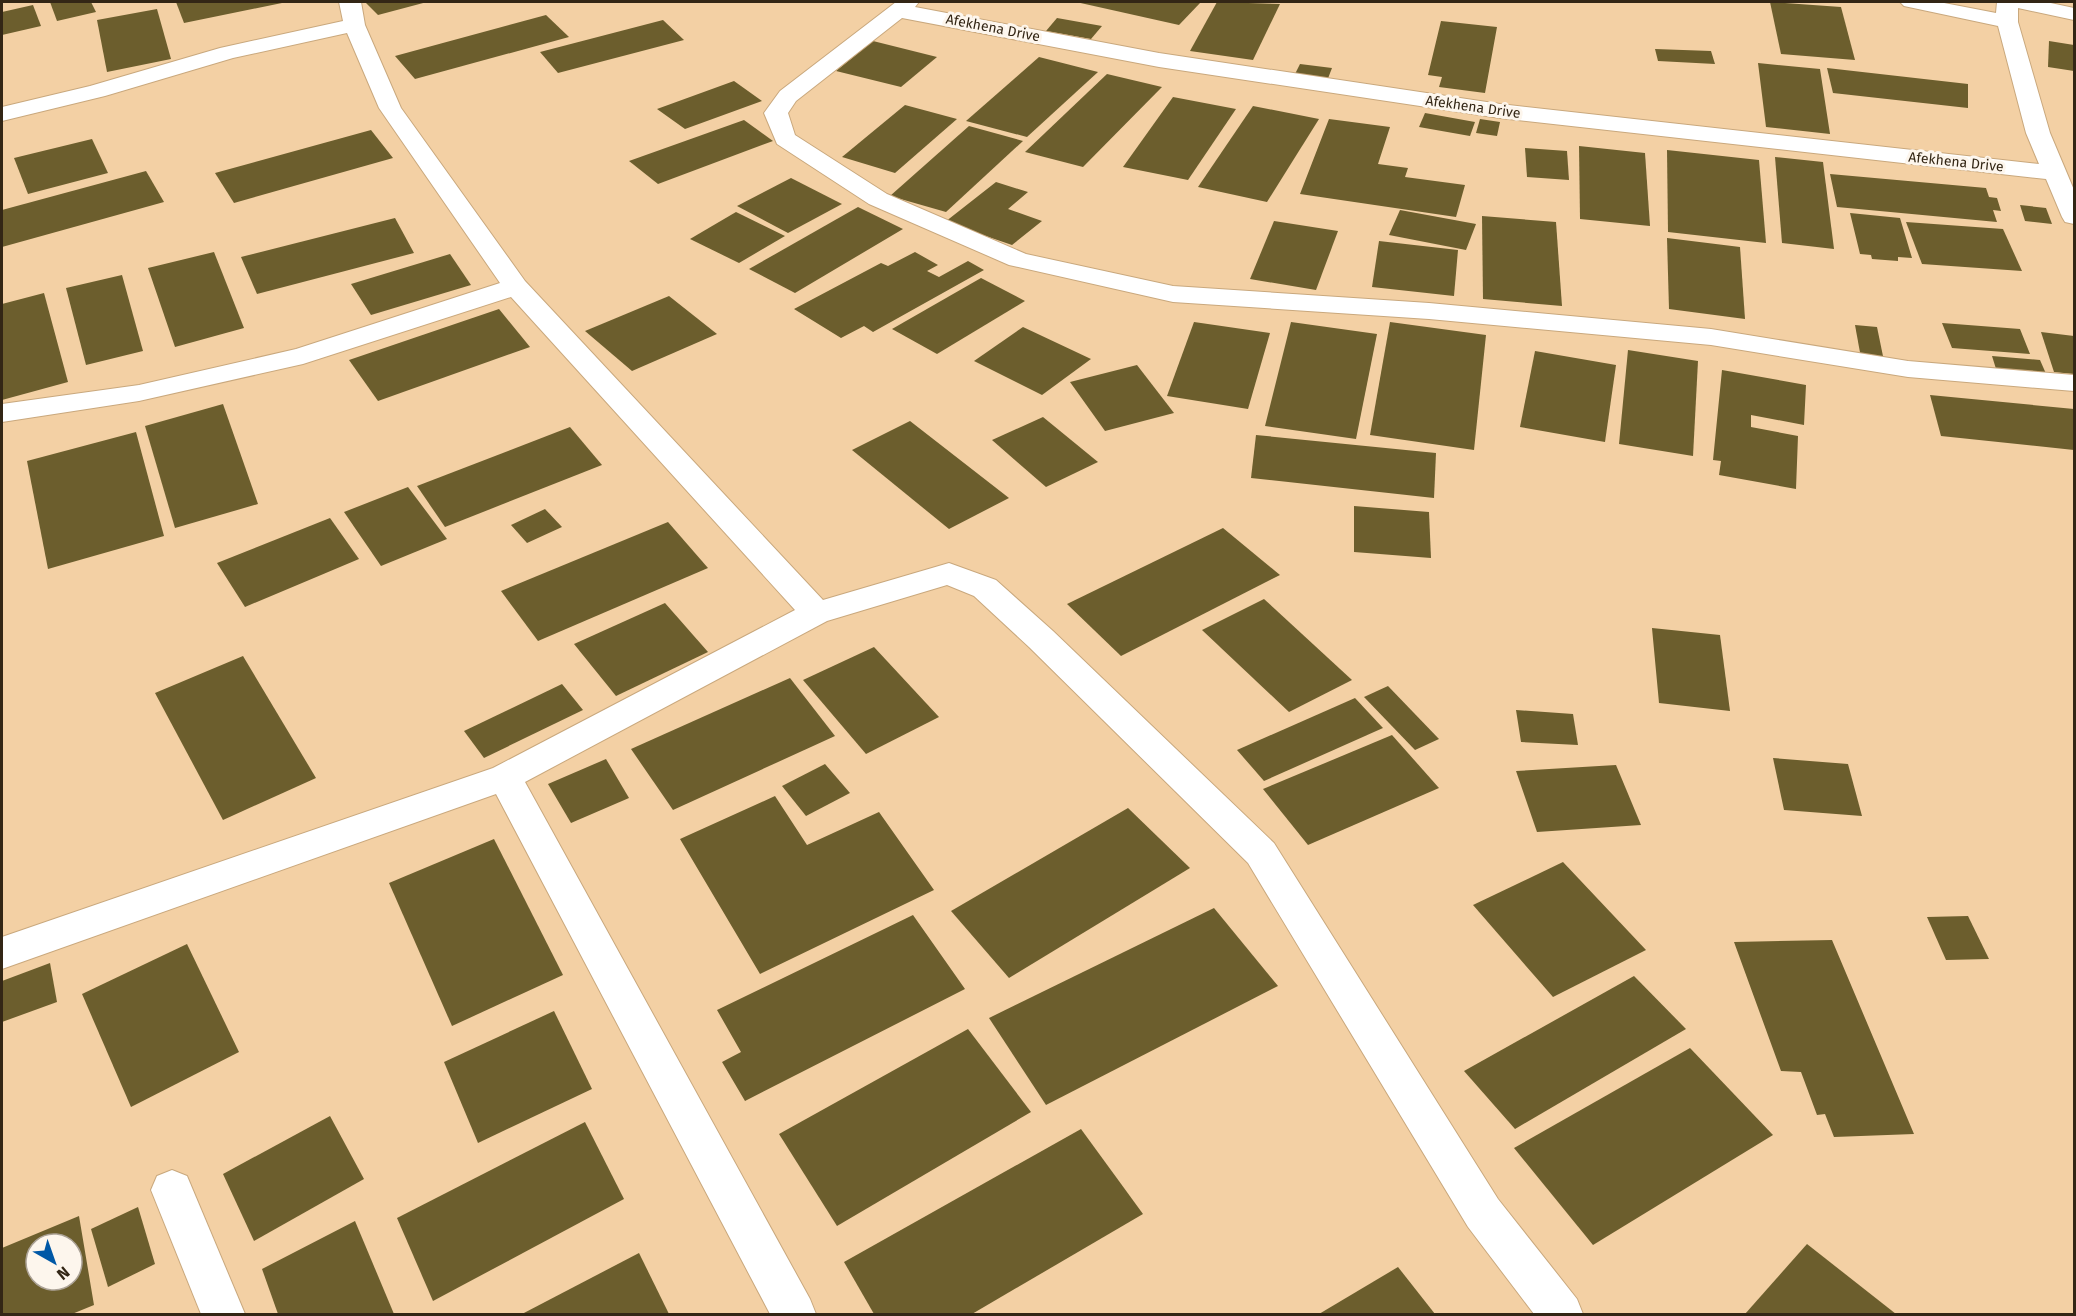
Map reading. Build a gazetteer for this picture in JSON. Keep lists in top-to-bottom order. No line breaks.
{"streets":{"street":["Afekhena Drive"]},"north":"bottom right"}
